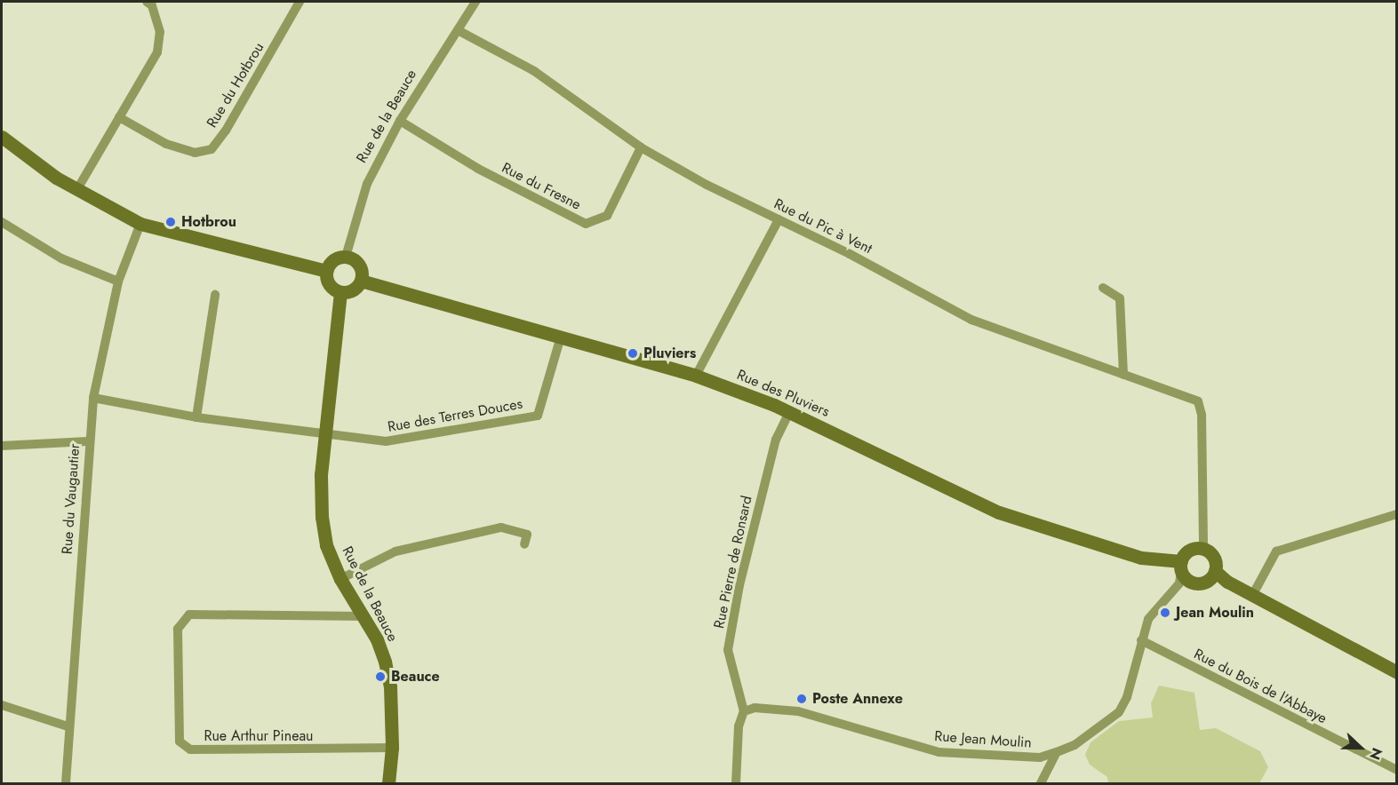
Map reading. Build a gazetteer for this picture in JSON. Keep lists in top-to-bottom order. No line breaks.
{"streets":{"street":["Rue du Hotbrou","Rue de la Beauce","Rue du Fresne","Rue du Pic à Vent","Rue des Pluviers","Rue des Terres Douces","Rue du Vaugautier","Rue Pierre de Ronsard","Rue du Bois de l'Abbaye","Rue Arthur Pineau","Rue Jean Moulin"]},"crossings":[["Rue de la Beauce","Rue du Fresne"],["Rue de la Beauce","Rue du Pic à Vent"],["Rue de la Beauce","Rue des Pluviers"],["Rue de la Beauce","Rue des Terres Douces"],["Rue de la Beauce","Rue Arthur Pineau"],["Rue du Fresne","Rue du Pic à Vent"],["Rue du Pic à Vent","Rue des Pluviers"],["Rue du Pic à Vent","Rue Jean Moulin"],["Rue des Pluviers","Rue des Terres Douces"],["Rue des Pluviers","Rue Pierre de Ronsard"],["Rue des Pluviers","Rue Jean Moulin"],["Rue Pierre de Ronsard","Rue Jean Moulin"],["Rue du Bois de l'Abbaye","Rue Jean Moulin"]],"places":["Hotbrou","Pluviers","Jean Moulin","Beauce","Poste Annexe"],"north":"right"}
